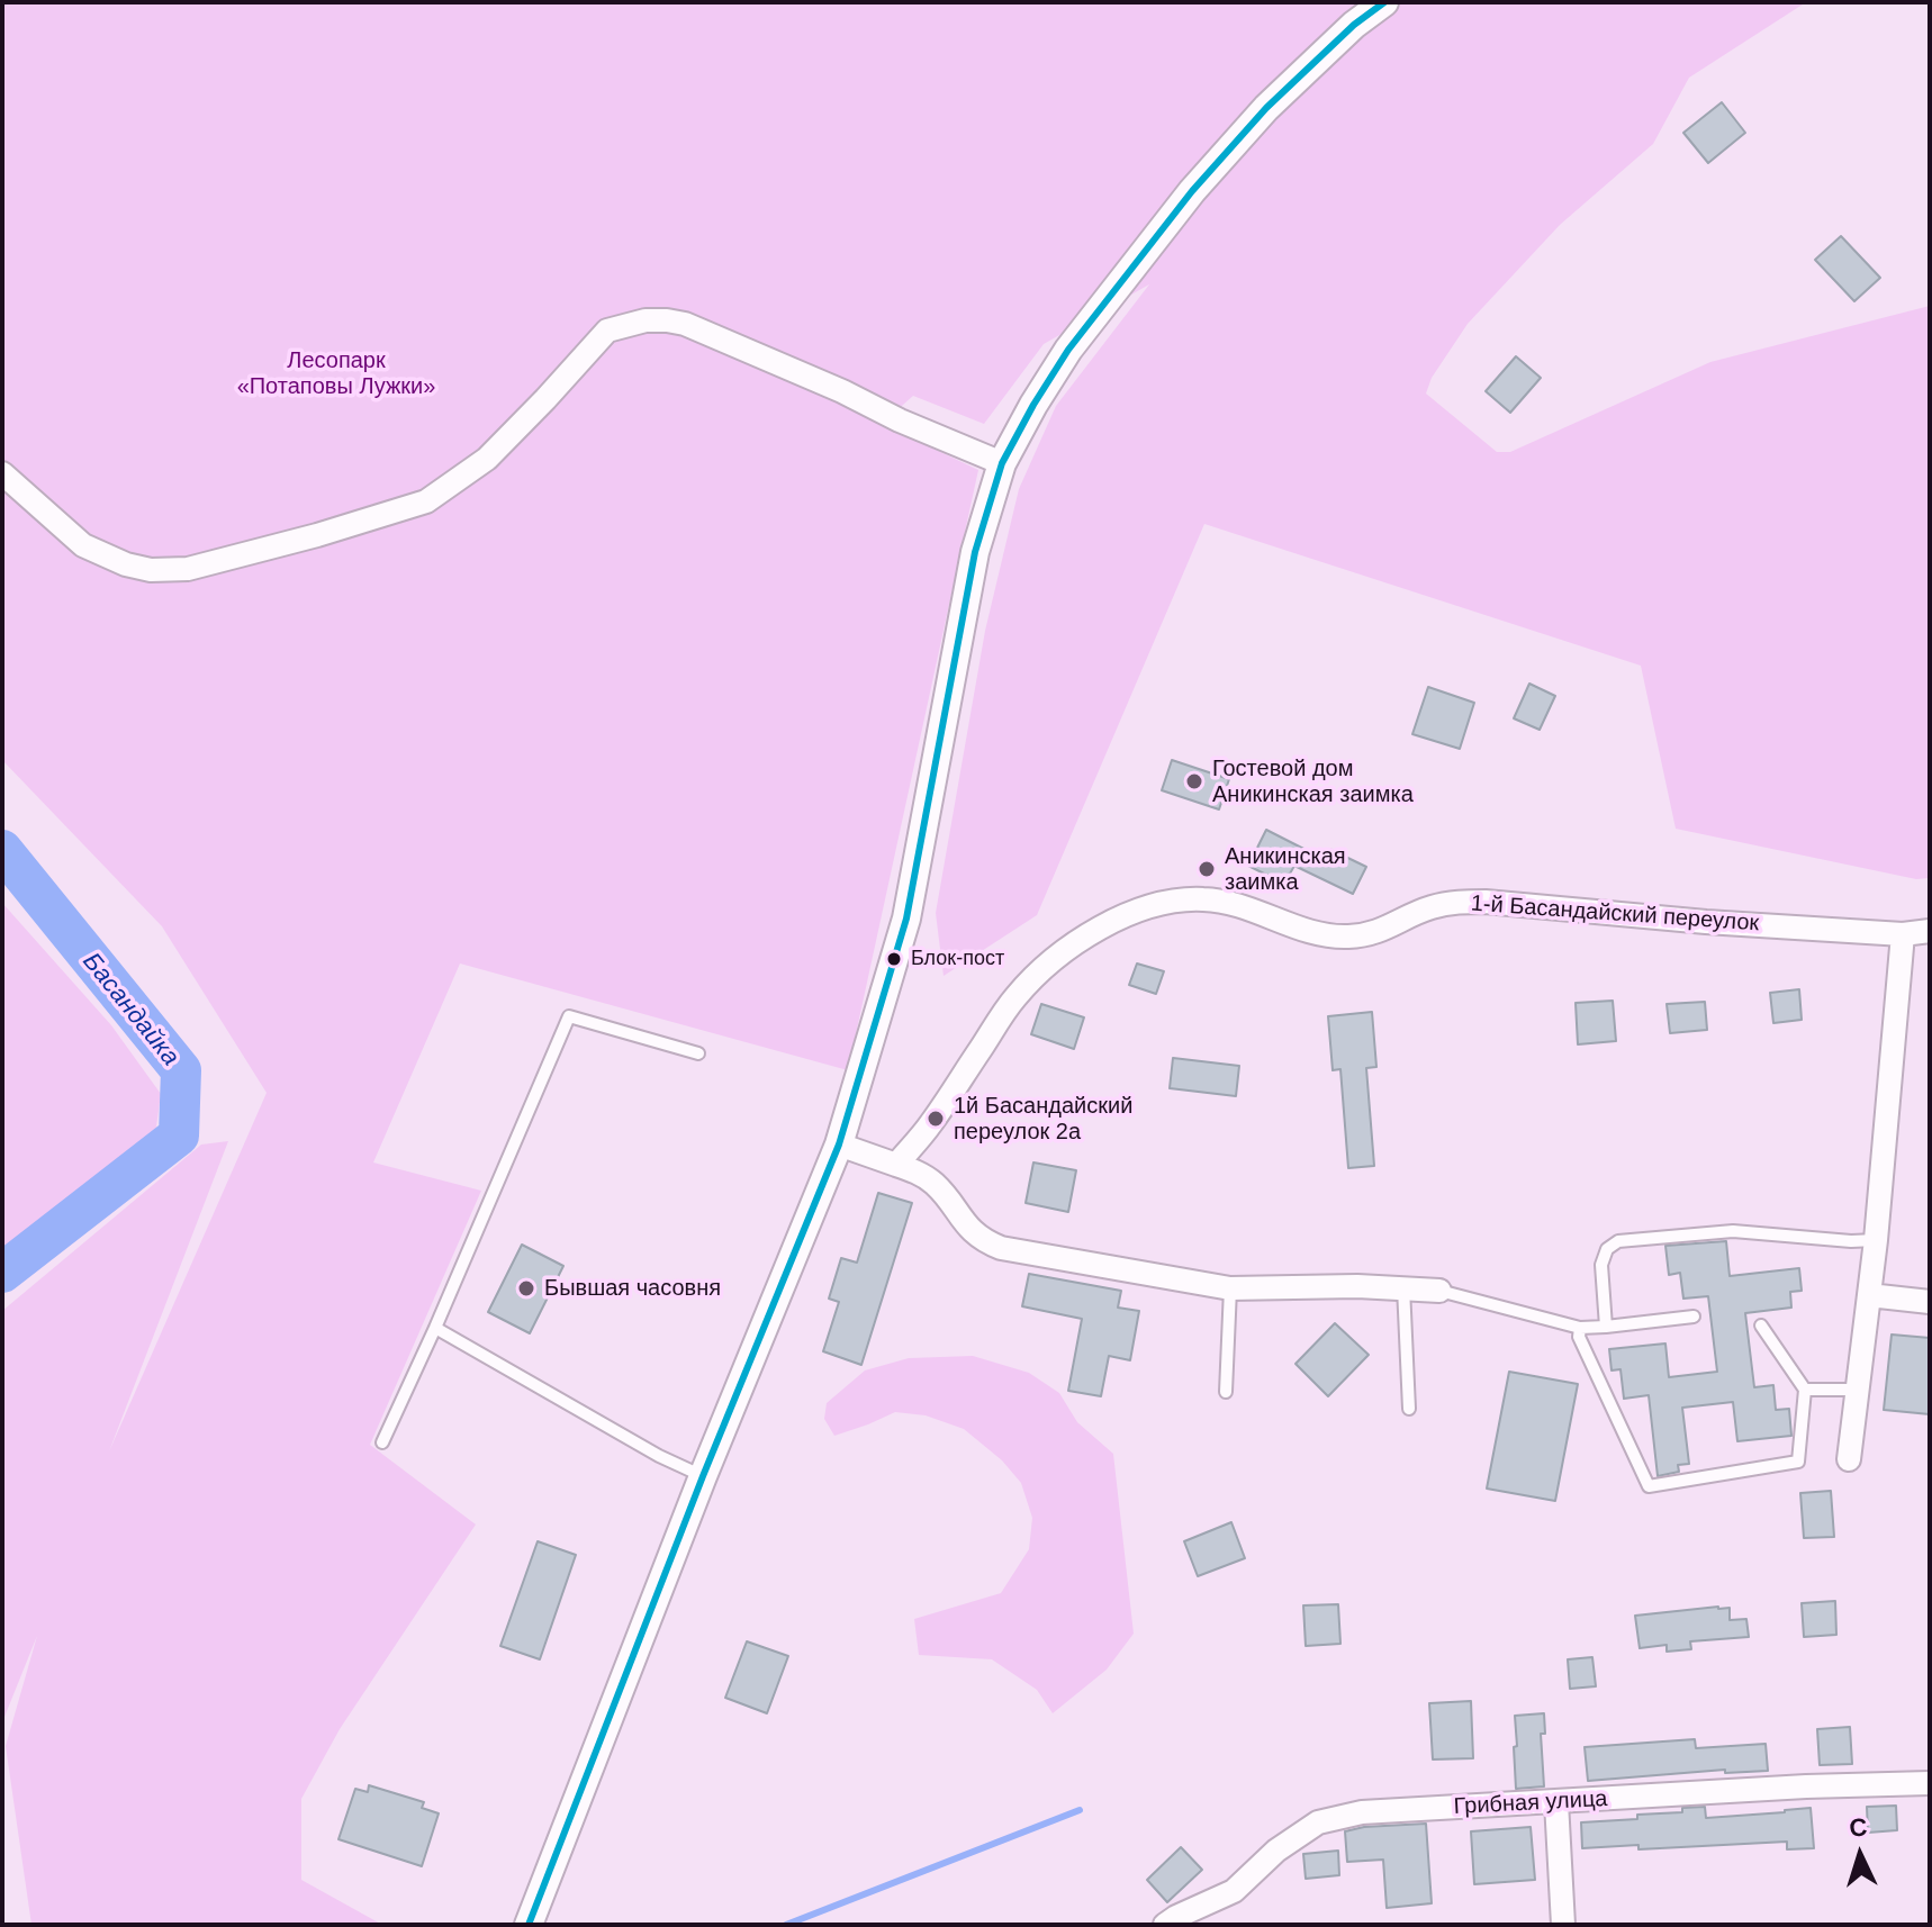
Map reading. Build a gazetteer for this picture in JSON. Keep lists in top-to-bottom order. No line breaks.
{"streets":{"street":["1-й Басандайский переулок","Грибная улица"]},"water":["Басандайка"],"parks":["Лесопарк «Потаповы Лужки»"],"places":["Гостевой дом Аникинская заимка","Аникинская заимка","Блок-пост","1й Басандайский переулок 2а","Бывшая часовня"],"north":"top"}
